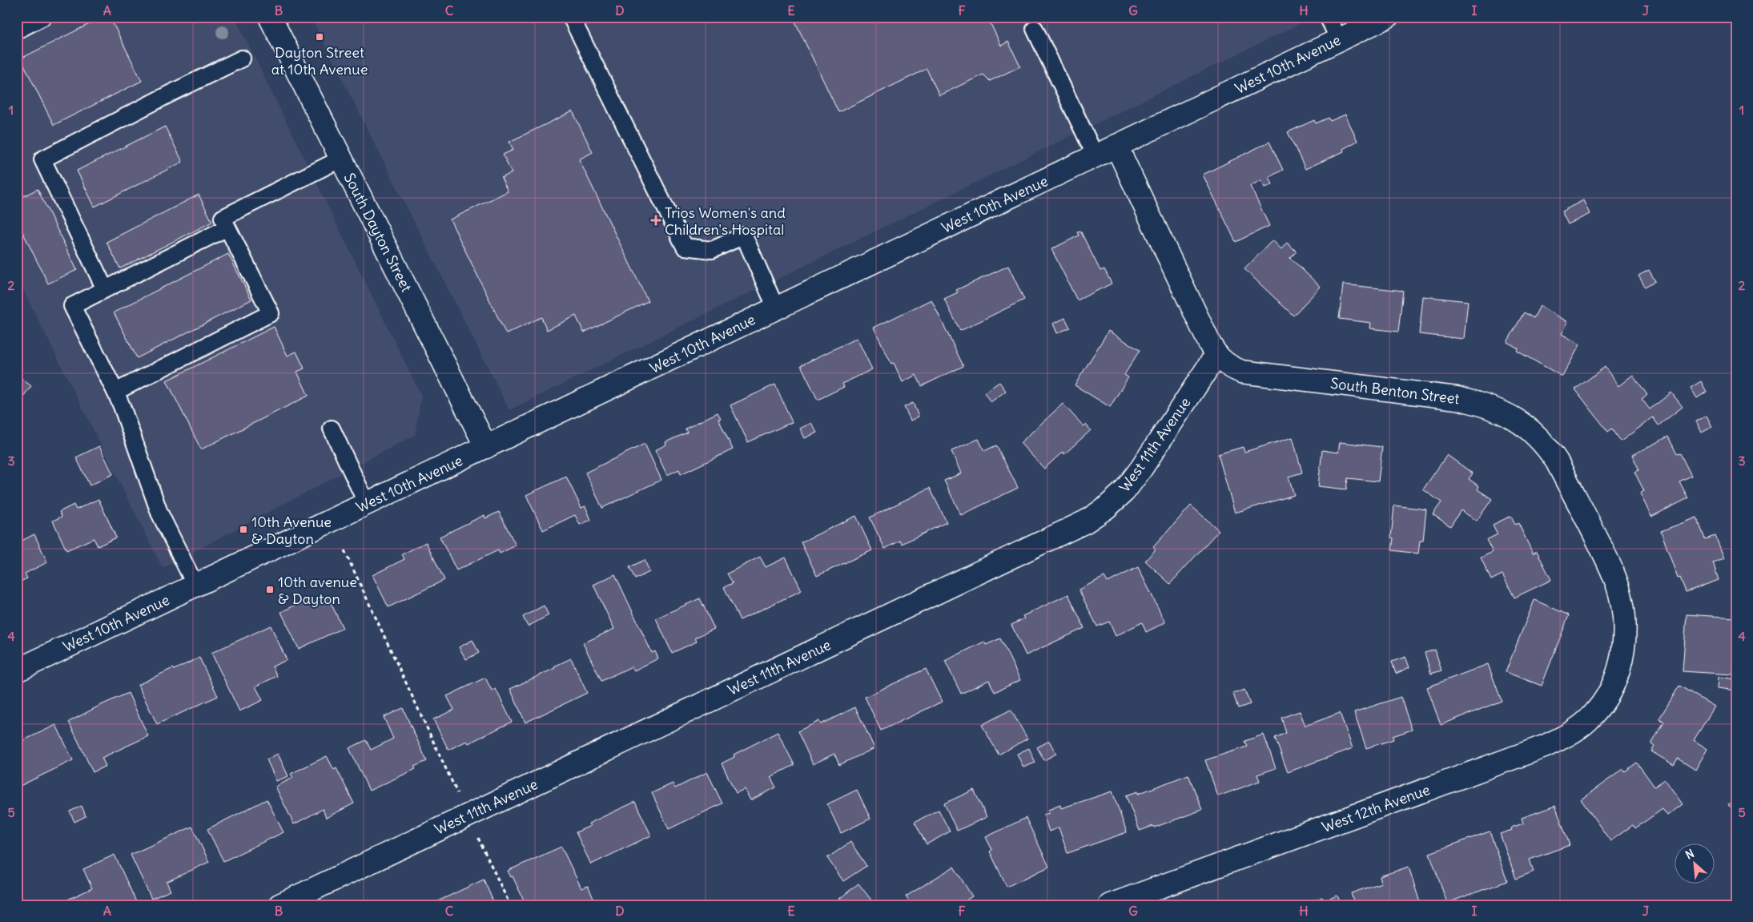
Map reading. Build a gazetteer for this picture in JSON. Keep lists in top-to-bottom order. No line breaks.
{"streets":{"street":["West 10th Avenue","South Dayton Street","South Benton Street","West 11th Avenue","West 12th Avenue"]},"crossings":[["West 10th Avenue","South Dayton Street"],["West 10th Avenue","South Benton Street"],["South Benton Street","West 11th Avenue"],["South Benton Street","West 12th Avenue"]],"places":{"transit":["Dayton Street at 10th Avenue","10th Avenue & Dayton","10th avenue & Dayton"],"health":["Trios Women's and Children's Hospital"]},"north":"top left","grid":{"columns":["A","B","C","D","E","F","G","H","I","J"],"rows":["1","2","3","4","5"]}}
